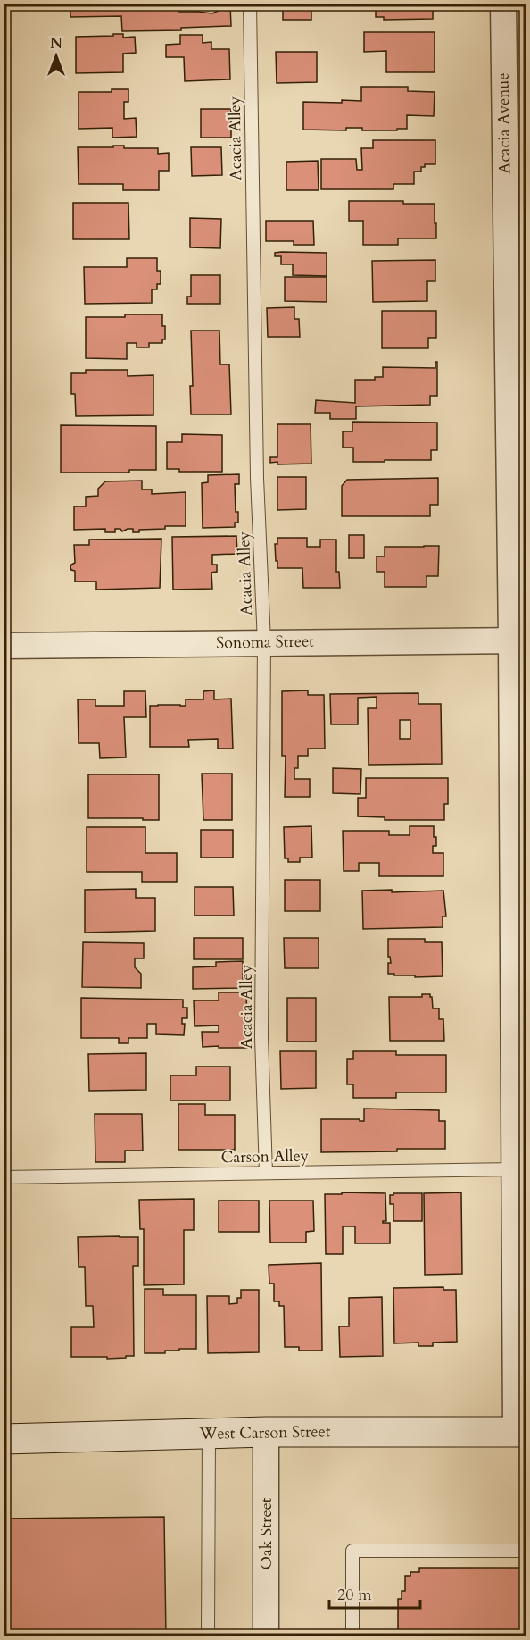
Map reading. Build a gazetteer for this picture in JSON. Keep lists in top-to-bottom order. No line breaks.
{"streets":{"main road":["West Carson Street"],"street":["Acacia Avenue","Sonoma Street","Oak Street"],"lane":["Acacia Alley","Carson Alley"]},"crossings":[["Acacia Avenue","Sonoma Street"],["Acacia Avenue","Carson Alley"],["Acacia Avenue","West Carson Street"],["Acacia Alley","Sonoma Street"],["Acacia Alley","Carson Alley"],["West Carson Street","Oak Street"]],"scale_bar":"20 m","north":"top"}
